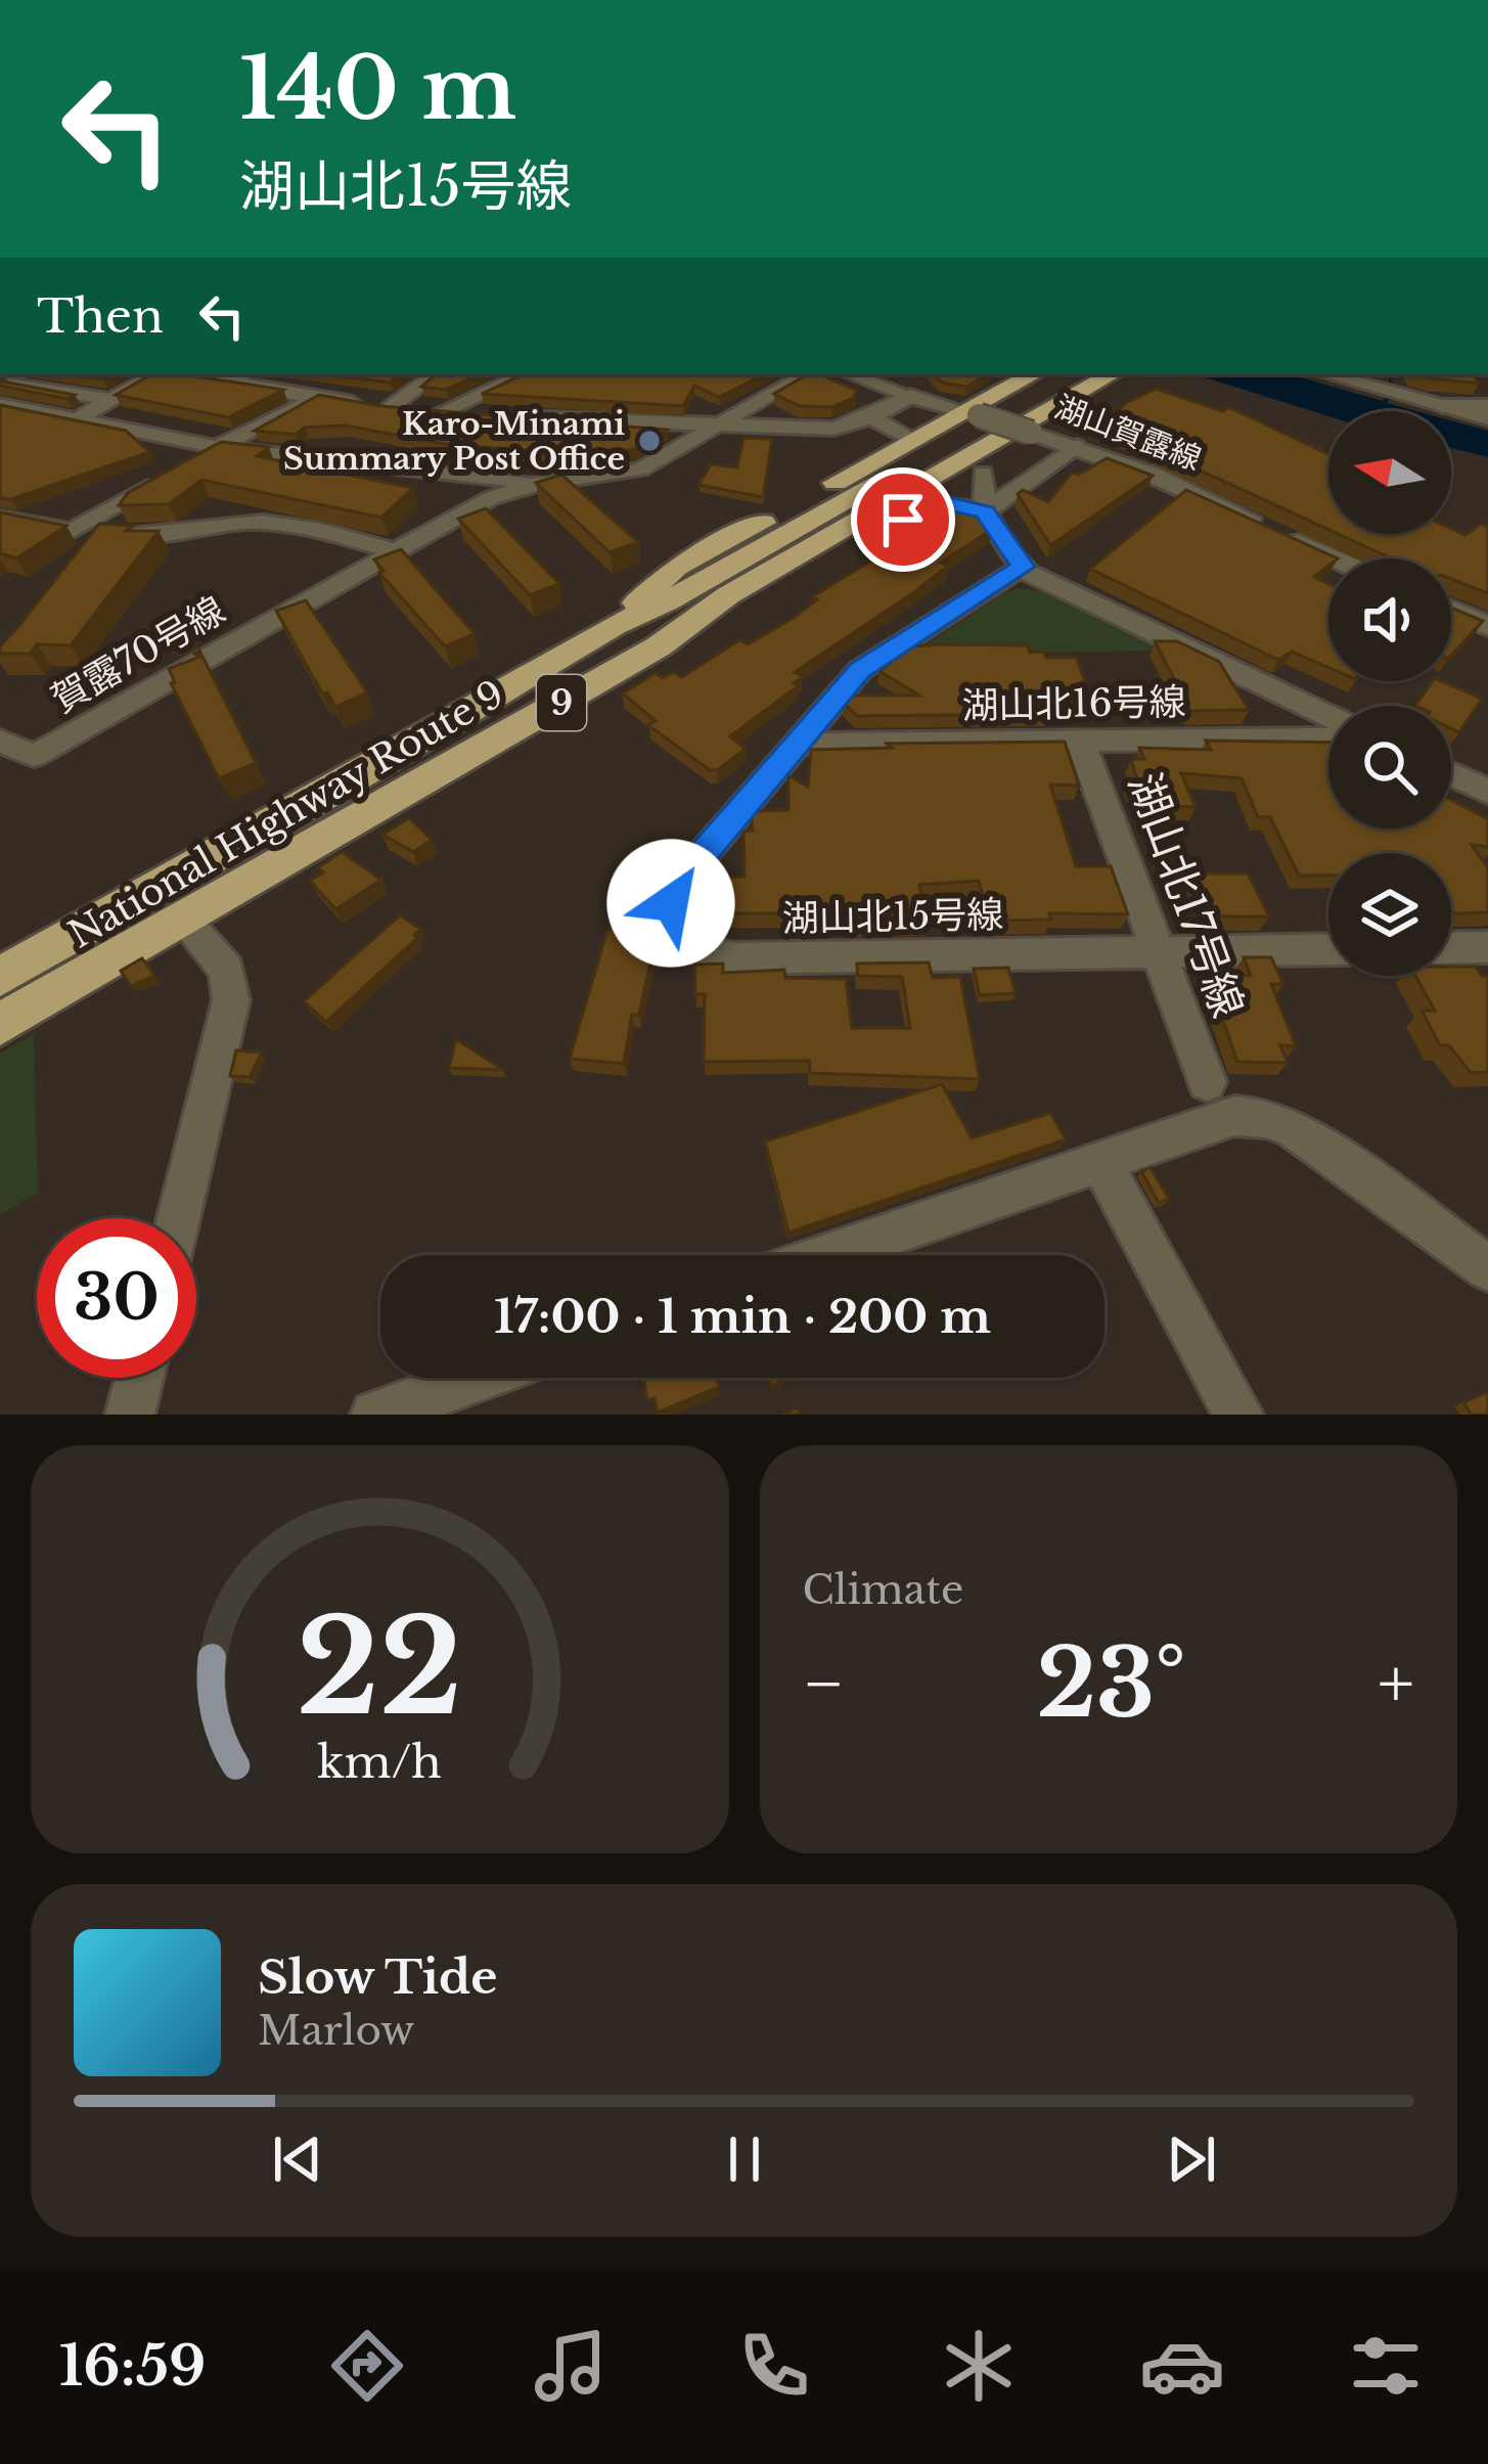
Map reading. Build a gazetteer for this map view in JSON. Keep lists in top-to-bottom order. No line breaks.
{"streets":{"highway":["9","National Highway Route 9"],"street":["湖山賀露線","賀露70号線","湖山北16号線","湖山北17号線","湖山北15号線"]},"crossings":[["湖山賀露線","9"],["9","National Highway Route 9"],["湖山北16号線","湖山北17号線"],["湖山北16号線","湖山北15号線"],["湖山北17号線","湖山北15号線"]],"places":["Karo-Minami Summary Post Office"],"north":"left","page":{"turn":["140 m","湖山北15号線"],"then":"Then","limit":"30","trip":"17:00 · 1 min · 200 m","tile":"Climate","heat":["−","23°","+"],"song":["Slow Tide","Marlow"],"tabs":"16:59","gauge":["22","km/h"]}}
